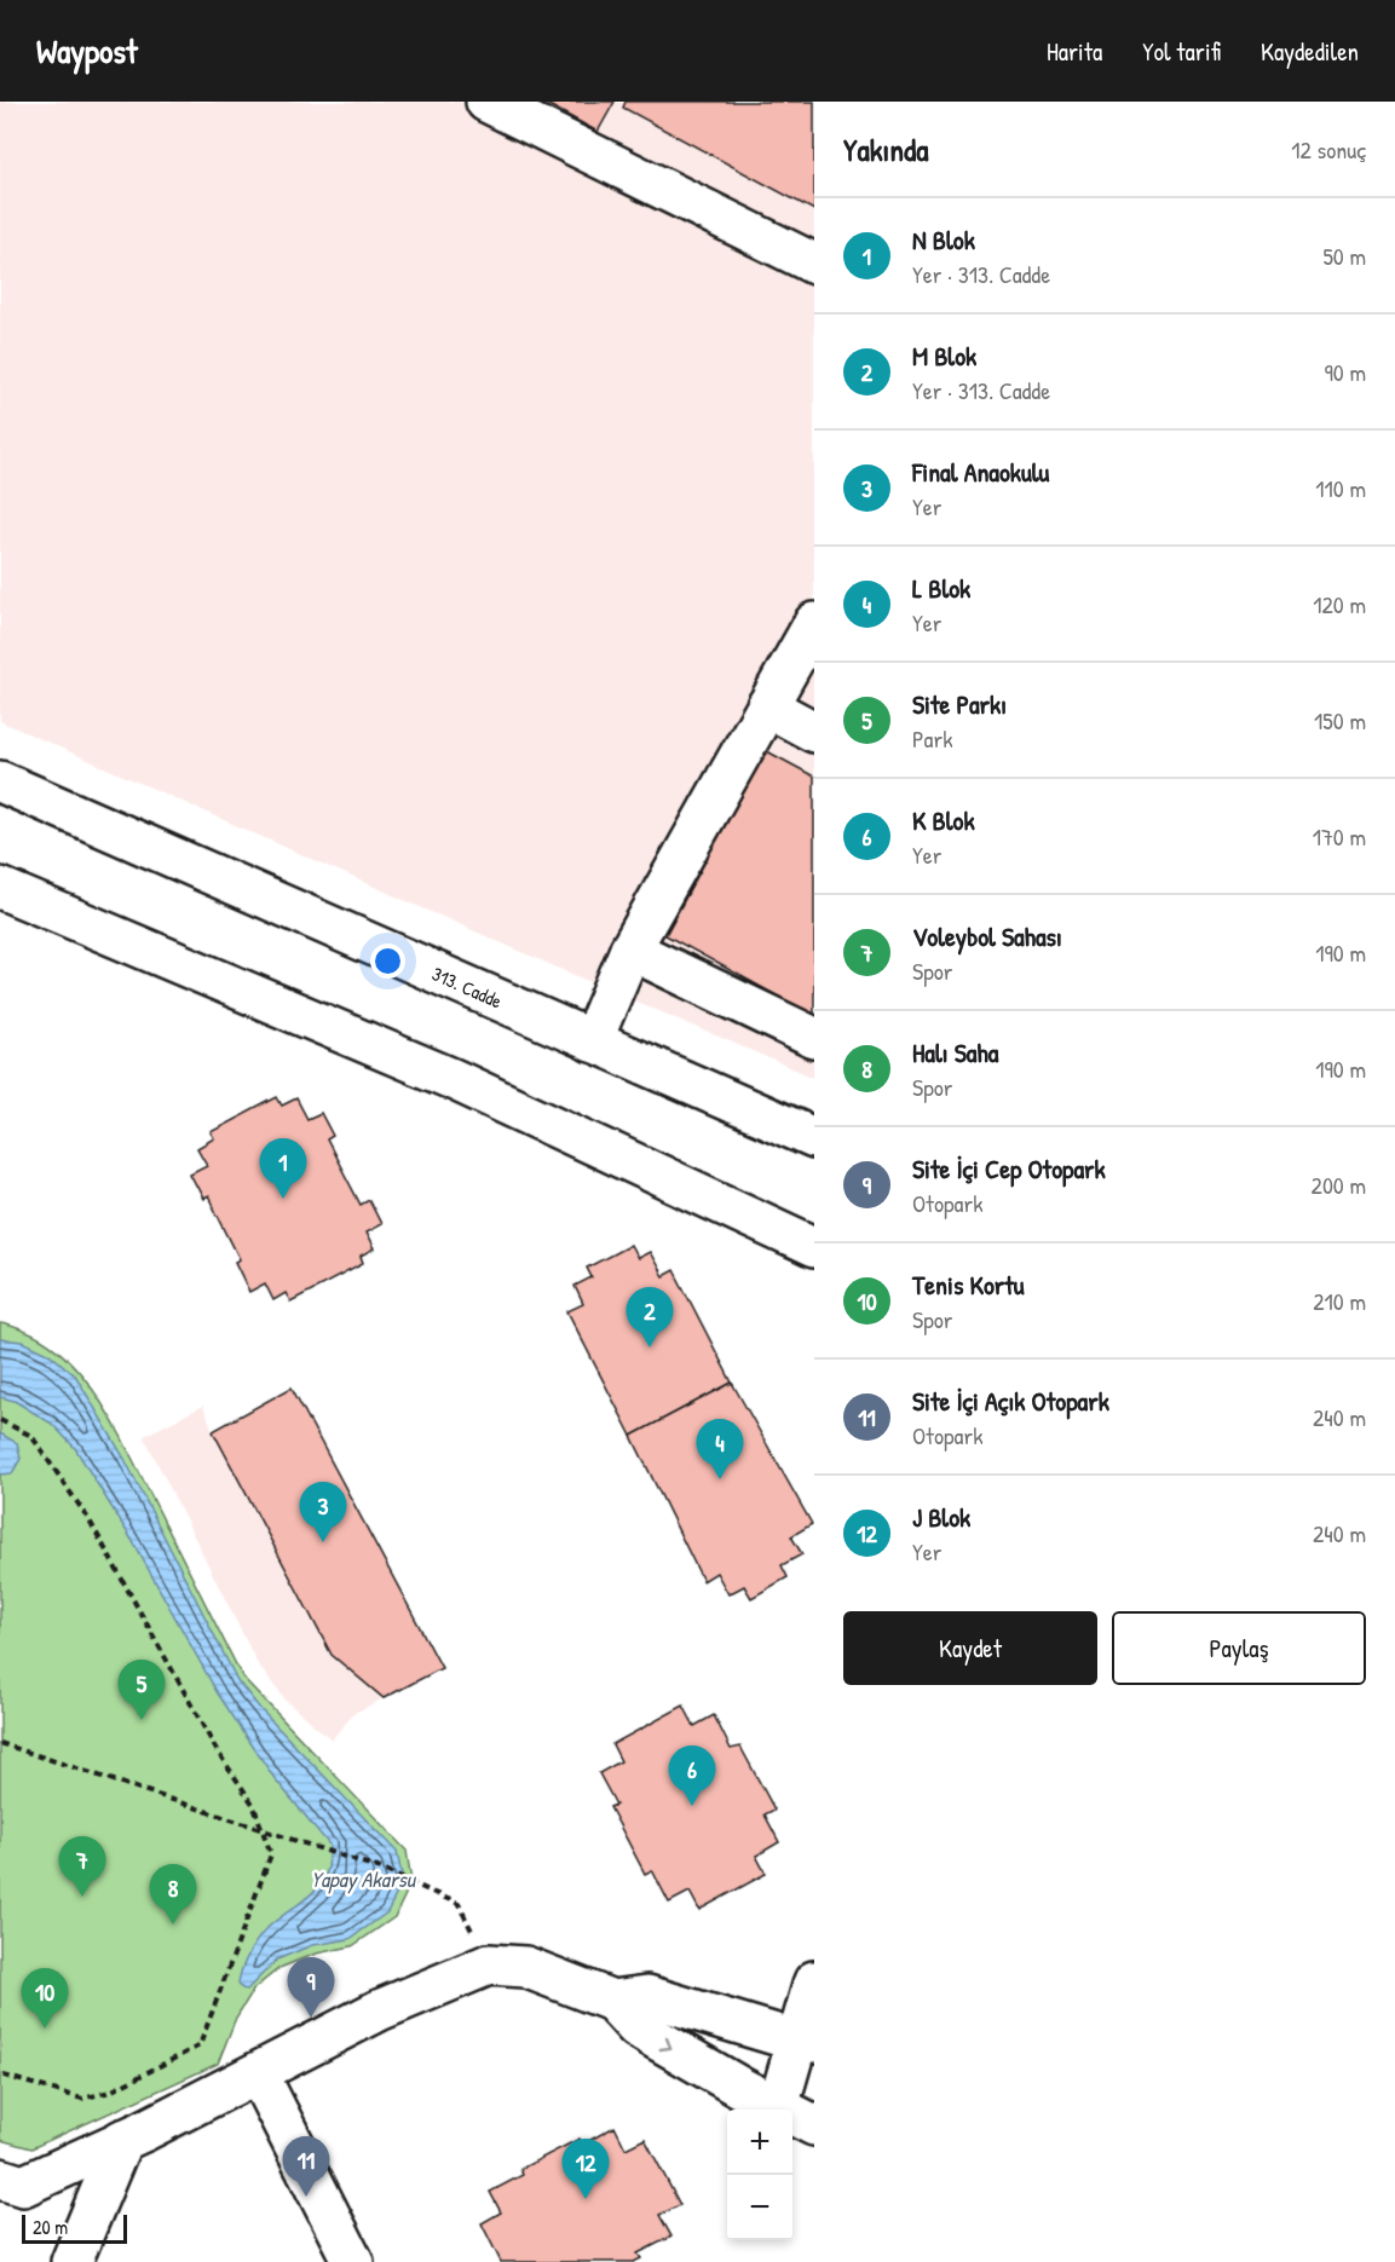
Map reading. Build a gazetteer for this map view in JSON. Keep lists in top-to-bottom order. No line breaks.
{"streets":{"street":["313. Cadde"]},"water":["Yapay Akarsu"],"scale_bar":"20 m","page":{"header":"Waypost","nav":["Harita","Yol tarifi","Kaydedilen"],"heading":["Yakında","12 sonuç"],"list":[{"mark":"1","name":"N Blok","note":"Yer · 313. Cadde","value":"50 m"},{"mark":"2","name":"M Blok","note":"Yer · 313. Cadde","value":"90 m"},{"mark":"3","name":"Final Anaokulu","note":"Yer","value":"110 m"},{"mark":"4","name":"L Blok","note":"Yer","value":"120 m"},{"mark":"5","name":"Site Parkı","note":"Park","value":"150 m"},{"mark":"6","name":"K Blok","note":"Yer","value":"170 m"},{"mark":"7","name":"Voleybol Sahası","note":"Spor","value":"190 m"},{"mark":"8","name":"Halı Saha","note":"Spor","value":"190 m"},{"mark":"9","name":"Site İçi Cep Otopark","note":"Otopark","value":"200 m"},{"mark":"10","name":"Tenis Kortu","note":"Spor","value":"210 m"},{"mark":"11","name":"Site İçi Açık Otopark","note":"Otopark","value":"240 m"},{"mark":"12","name":"J Blok","note":"Yer","value":"240 m"}],"pins":["1","2","4","3","5","6","7","8","9","10","11","12"],"buttons":["Kaydet","Paylaş"],"map_buttons":["+","−"],"scale":"20 m"}}
